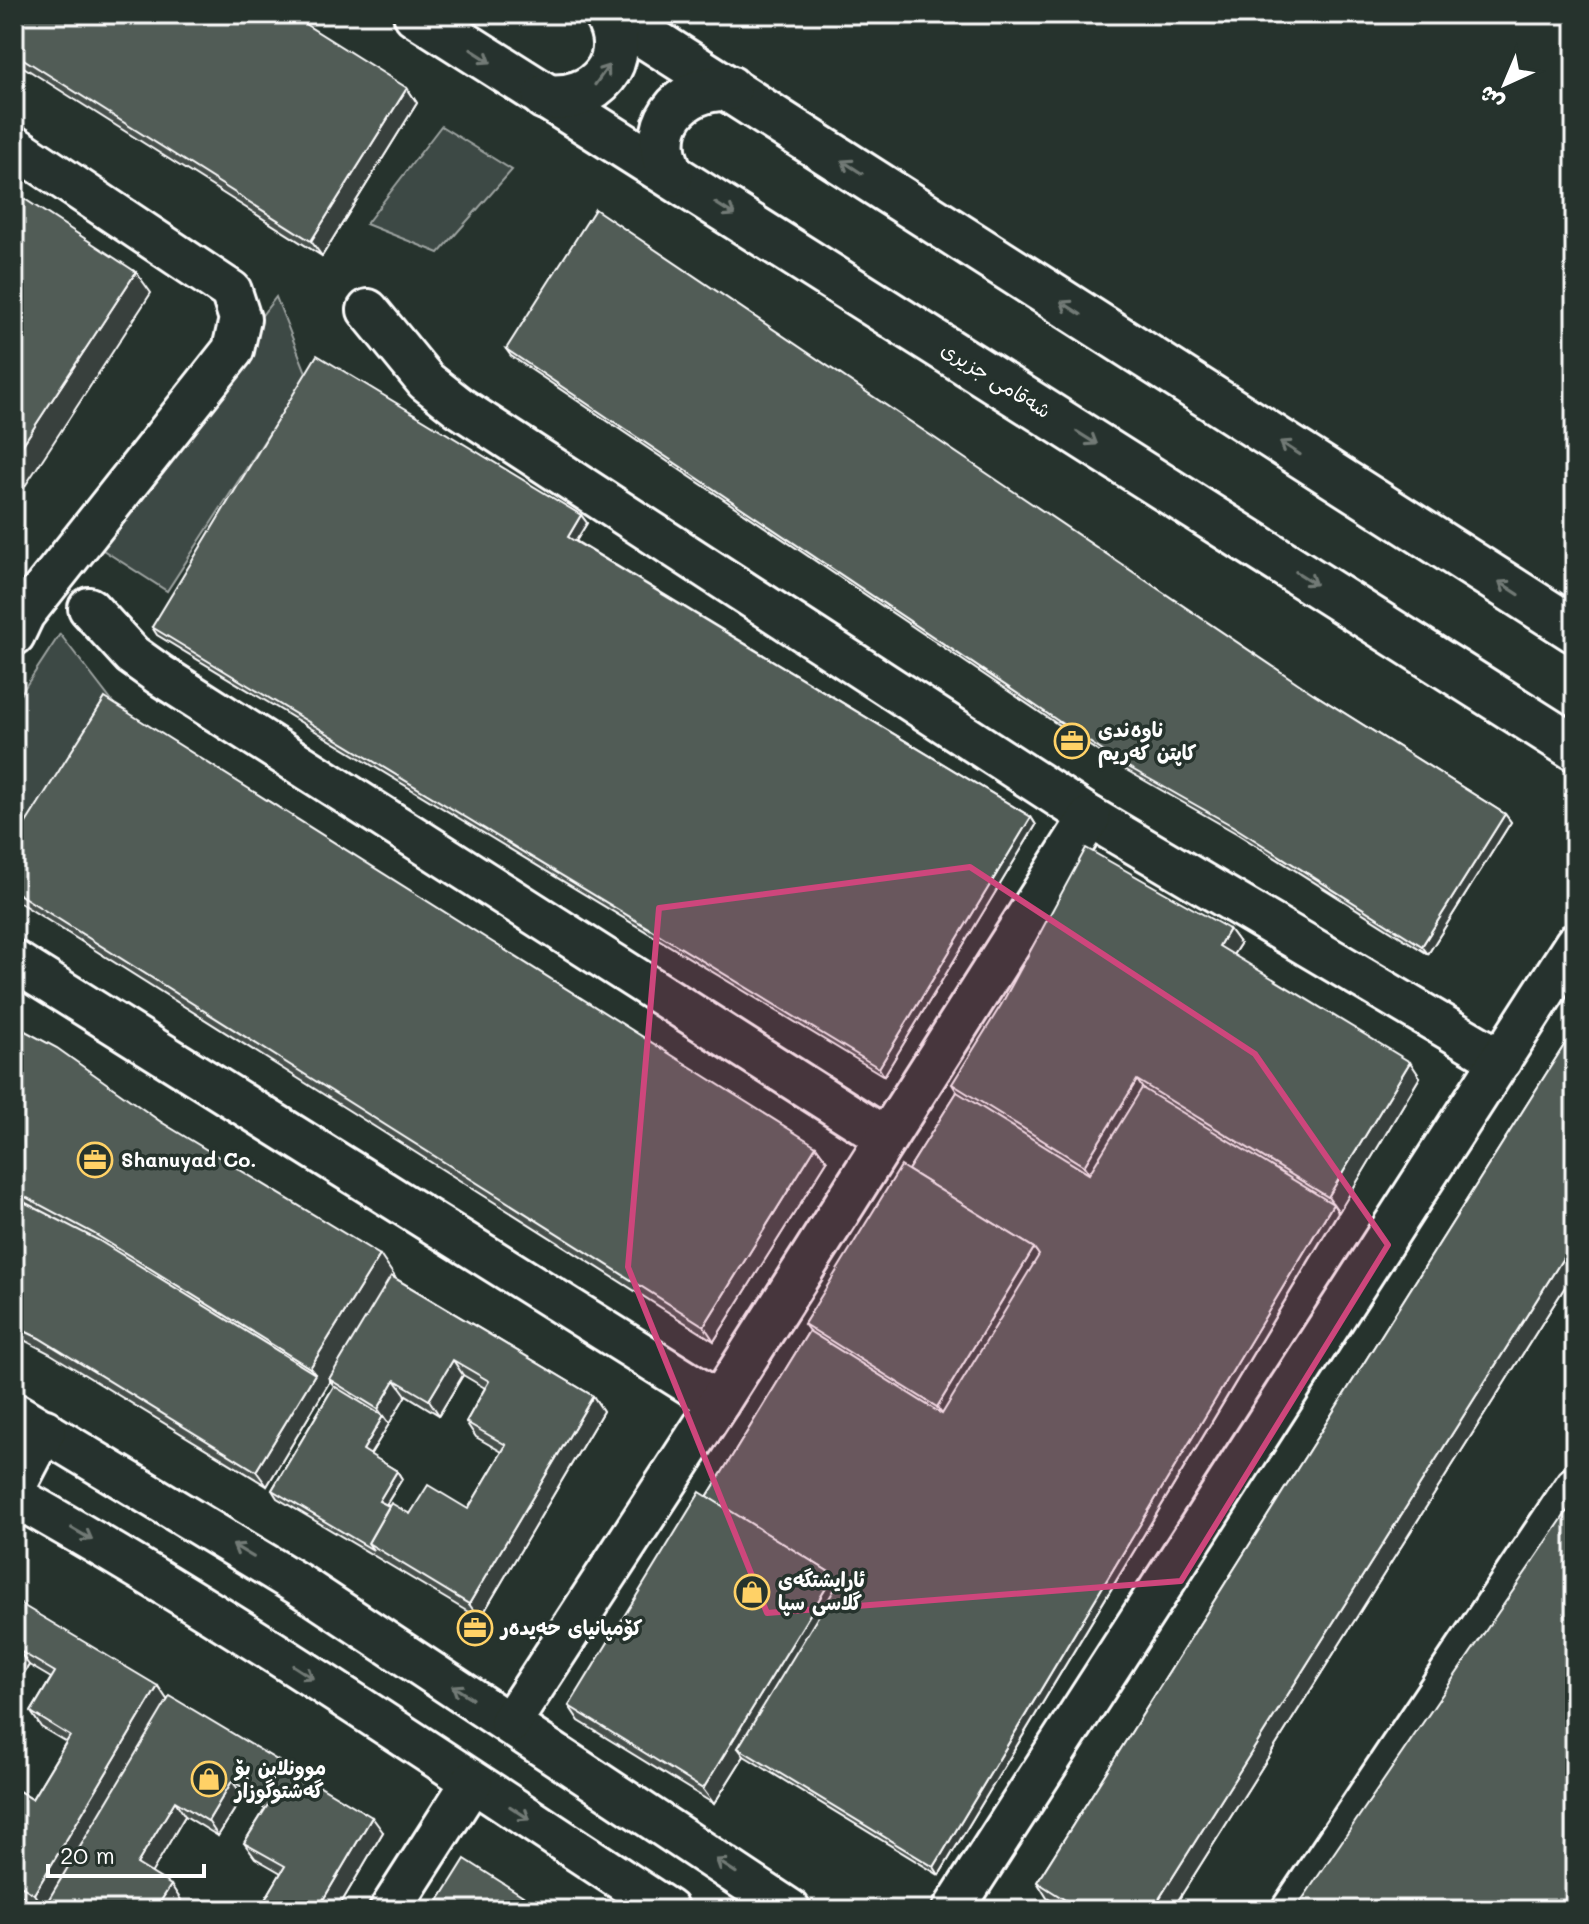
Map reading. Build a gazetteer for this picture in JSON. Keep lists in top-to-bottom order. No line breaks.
{"streets":{"street":["شەقامی جزیری"]},"places":{"office":["ناوەندی کاپتن کەریم","Shanuyad Co.","کۆمپانیای حەیدەر"],"shop":["ئارایشتگەی گلاسی سپا","موونلاین بۆ گەشتوگوزار"]},"scale_bar":"20 m","north":"bottom left"}
